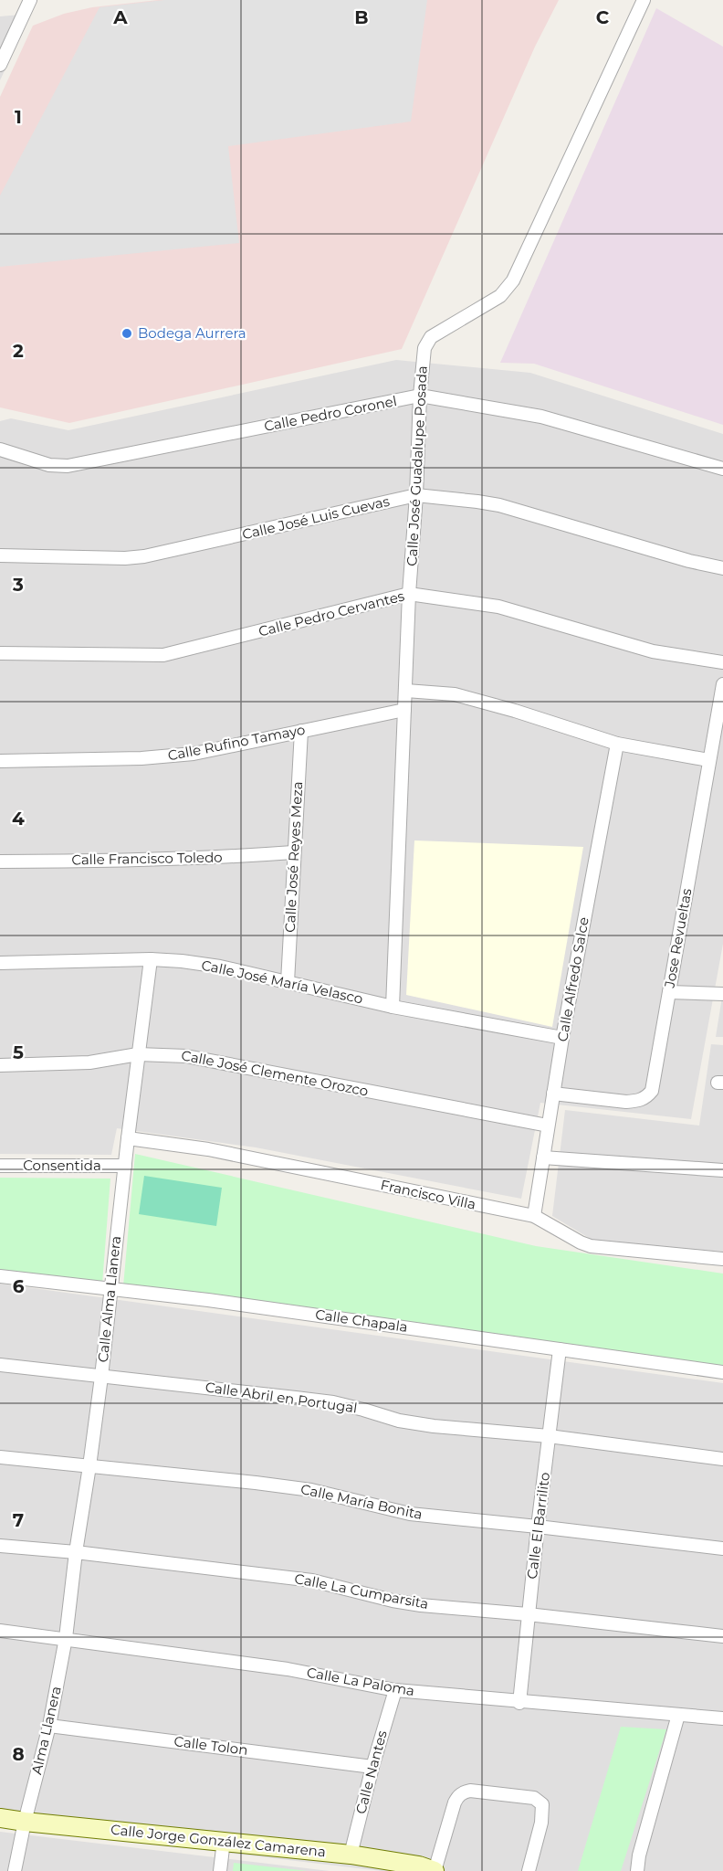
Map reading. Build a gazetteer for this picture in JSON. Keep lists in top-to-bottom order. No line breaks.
{"streets":{"street":["Calle Pedro Coronel","Calle José Guadalupe Posada","Calle José Luis Cuevas","Calle Pedro Cervantes","Calle Rufino Tamayo","Calle José Reyes Meza","Calle Francisco Toledo","Jose Revueltas","Calle Alfredo Salce","Calle José María Velasco","Calle José Clemente Orozco","Consentida","Francisco Villa","Calle Alma Llanera","Calle Chapala","Calle Abril en Portugal","Calle María Bonita","Calle El Barrilito","Calle La Cumparsita","Calle La Paloma","Alma Llanera","Calle Tolon","Calle Nantes","Calle Jorge González Camarena"]},"crossings":[["Calle Pedro Coronel","Calle José Guadalupe Posada"],["Calle José Guadalupe Posada","Calle José Luis Cuevas"],["Calle José Guadalupe Posada","Calle Pedro Cervantes"],["Calle José Guadalupe Posada","Calle Rufino Tamayo"],["Calle José Guadalupe Posada","Calle José María Velasco"],["Calle Rufino Tamayo","Calle José Reyes Meza"],["Calle José Reyes Meza","Calle Francisco Toledo"],["Calle José Reyes Meza","Calle José María Velasco"],["Jose Revueltas","Calle Alfredo Salce"],["Calle Alfredo Salce","Calle José María Velasco"],["Calle Alfredo Salce","Calle José Clemente Orozco"],["Calle Alfredo Salce","Francisco Villa"],["Calle José María Velasco","Calle Alma Llanera"],["Calle José Clemente Orozco","Calle Alma Llanera"],["Consentida","Calle Alma Llanera"],["Francisco Villa","Calle Alma Llanera"],["Calle Alma Llanera","Calle Chapala"],["Calle Alma Llanera","Calle Abril en Portugal"],["Calle Alma Llanera","Calle María Bonita"],["Calle Alma Llanera","Calle La Cumparsita"],["Calle Alma Llanera","Calle La Paloma"],["Calle Alma Llanera","Alma Llanera"],["Calle Chapala","Calle El Barrilito"],["Calle Abril en Portugal","Calle El Barrilito"],["Calle María Bonita","Calle El Barrilito"],["Calle El Barrilito","Calle La Cumparsita"],["Calle El Barrilito","Calle La Paloma"],["Calle La Paloma","Alma Llanera"],["Calle La Paloma","Calle Nantes"],["Alma Llanera","Calle Tolon"],["Alma Llanera","Calle Jorge González Camarena"],["Calle Tolon","Calle Nantes"],["Calle Nantes","Calle Jorge González Camarena"]],"places":["Bodega Aurrera"],"grid":{"columns":["A","B","C"],"rows":["1","2","3","4","5","6","7","8"]}}
